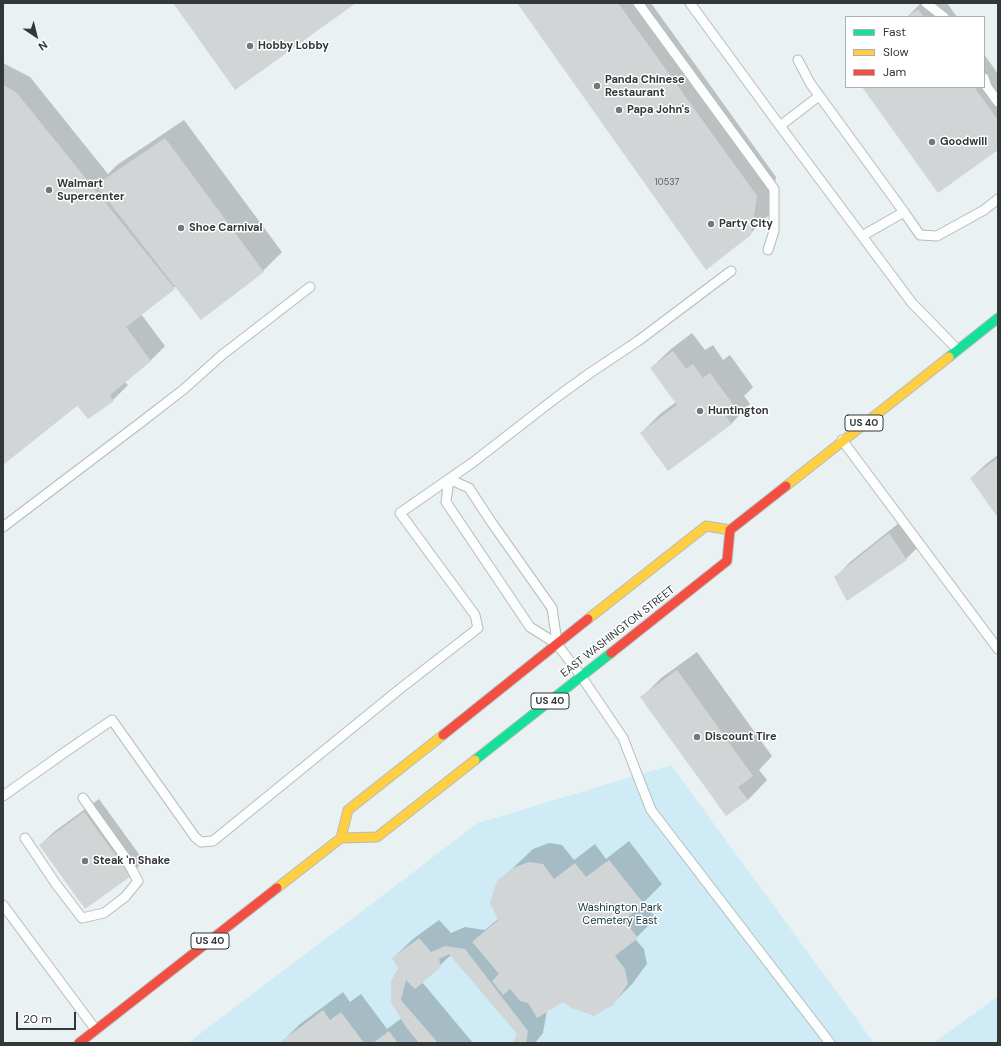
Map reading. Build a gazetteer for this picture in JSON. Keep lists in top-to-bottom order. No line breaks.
{"streets":{"main road":["US 40","EAST WASHINGTON STREET"]},"crossings":[["US 40","EAST WASHINGTON STREET"]],"parks":["Washington Park Cemetery East"],"places":["Hobby Lobby","Panda Chinese Restaurant","Papa John's","Goodwill","Walmart Supercenter","Party City","Shoe Carnival","Huntington","Discount Tire","Steak 'n Shake"],"house_numbers":["10537"],"legend":["Fast","Slow","Jam"],"scale_bar":"20 m","north":"bottom right"}
